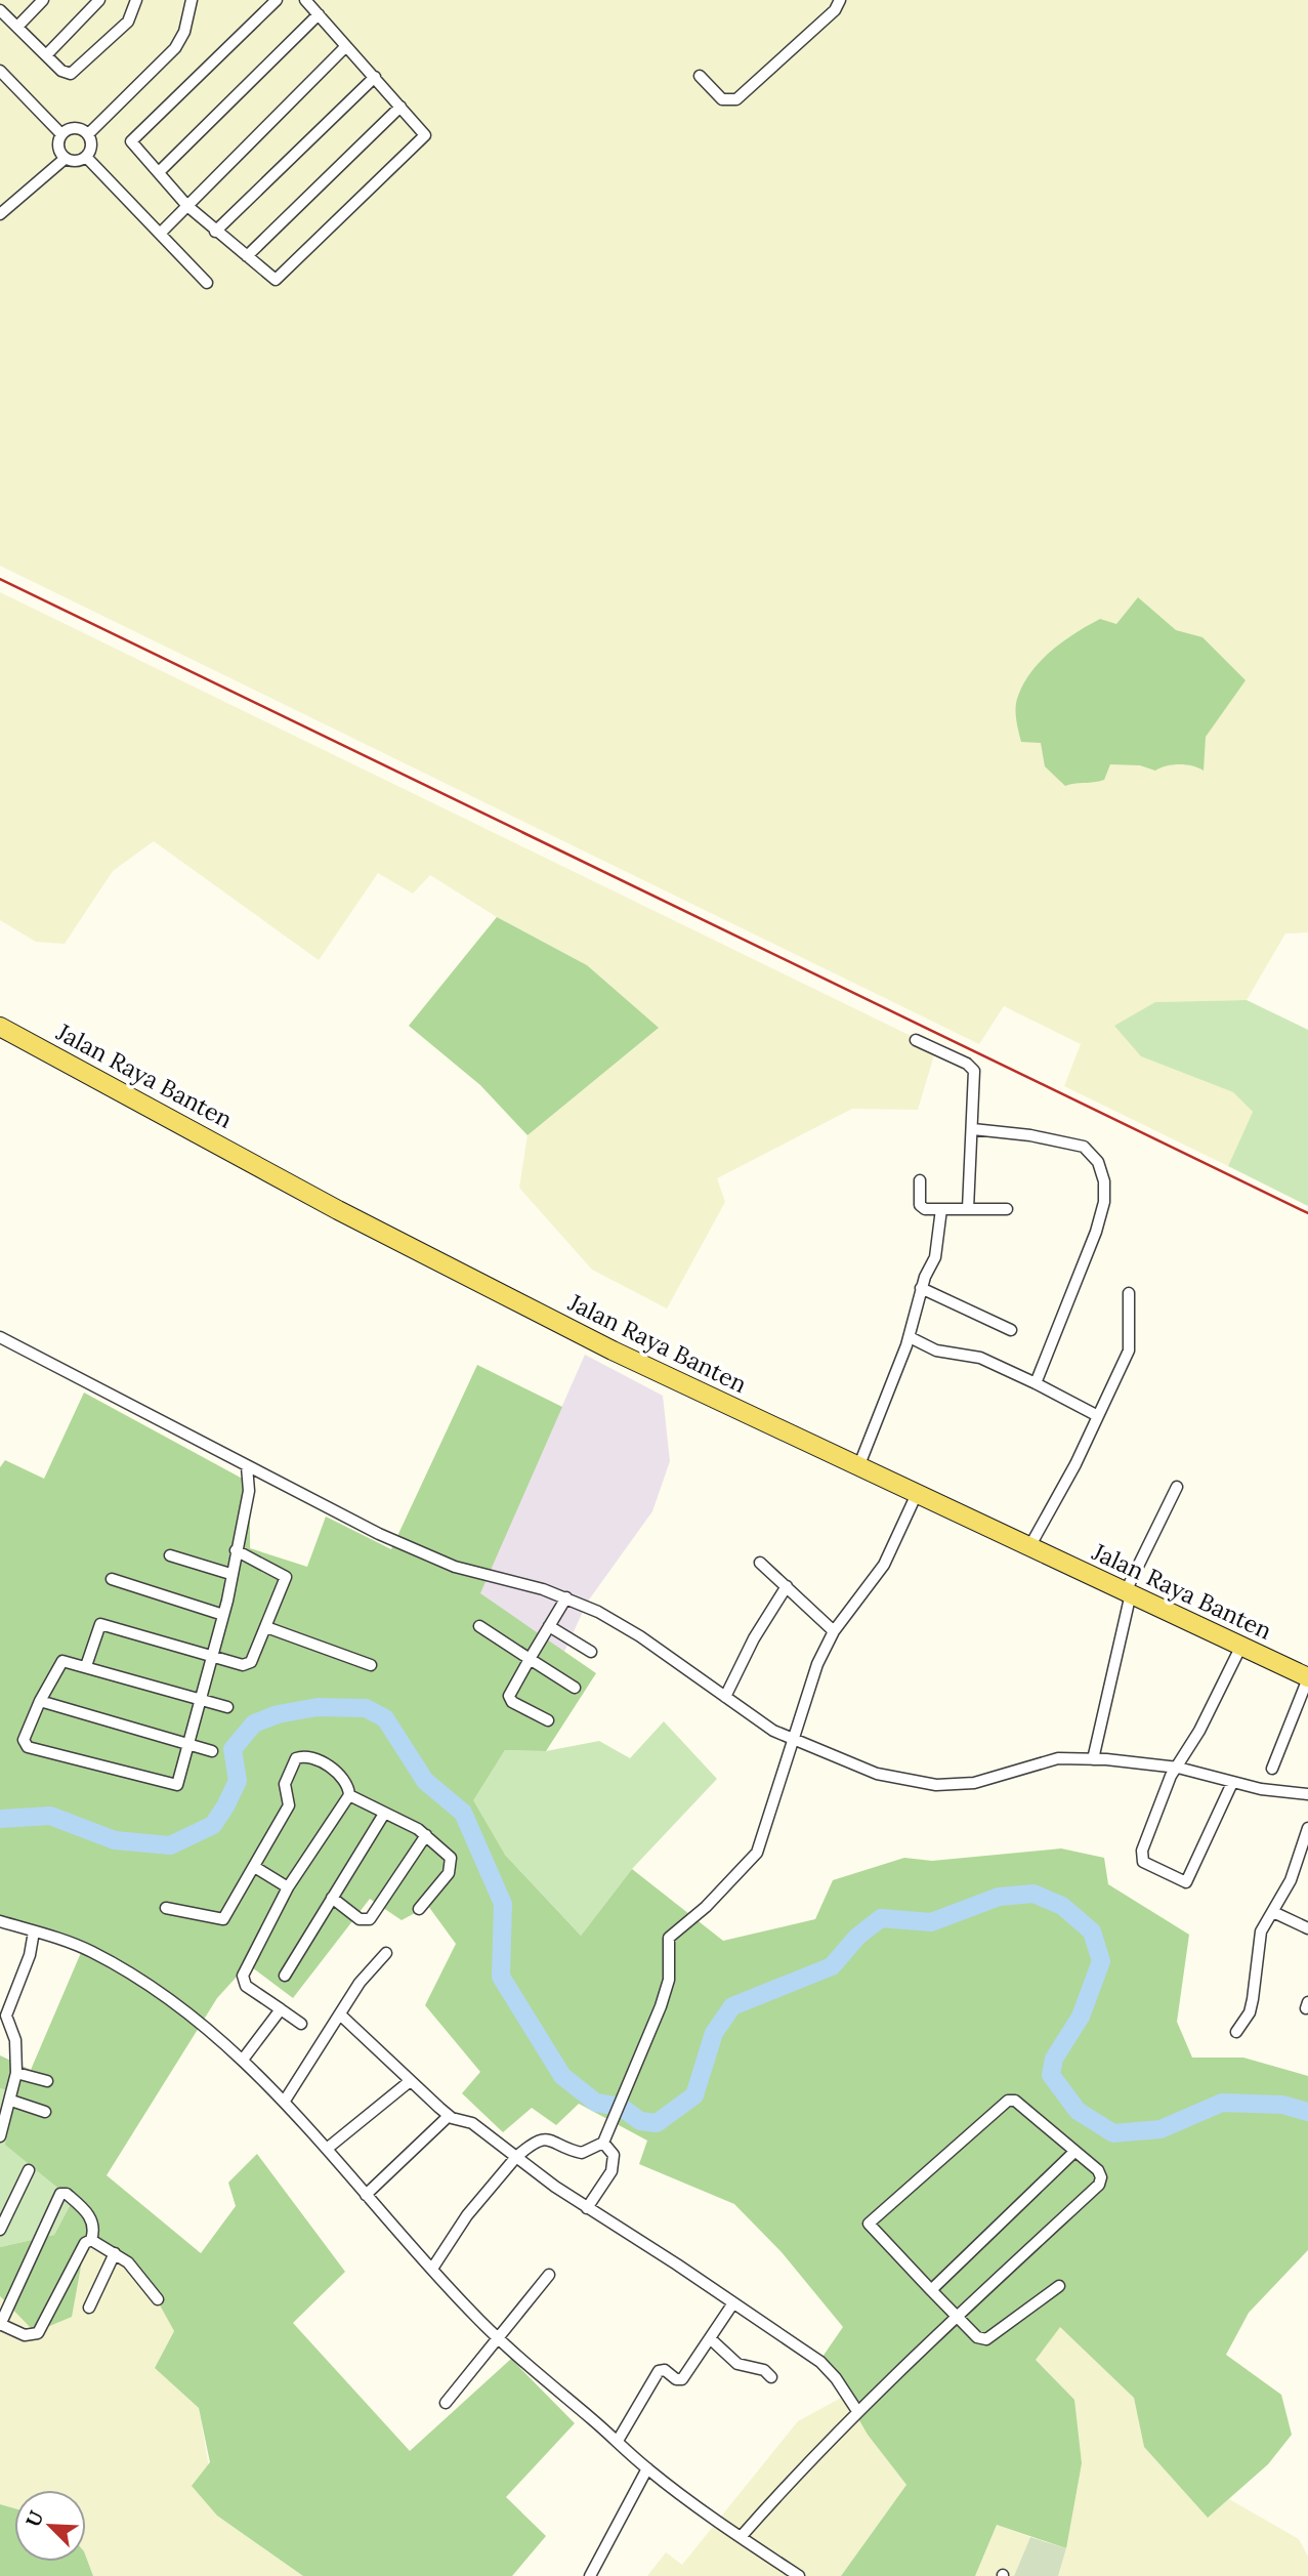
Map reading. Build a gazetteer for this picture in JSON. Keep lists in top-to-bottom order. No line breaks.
{"streets":{"main road":["Jalan Raya Banten"]},"north":"top left"}
